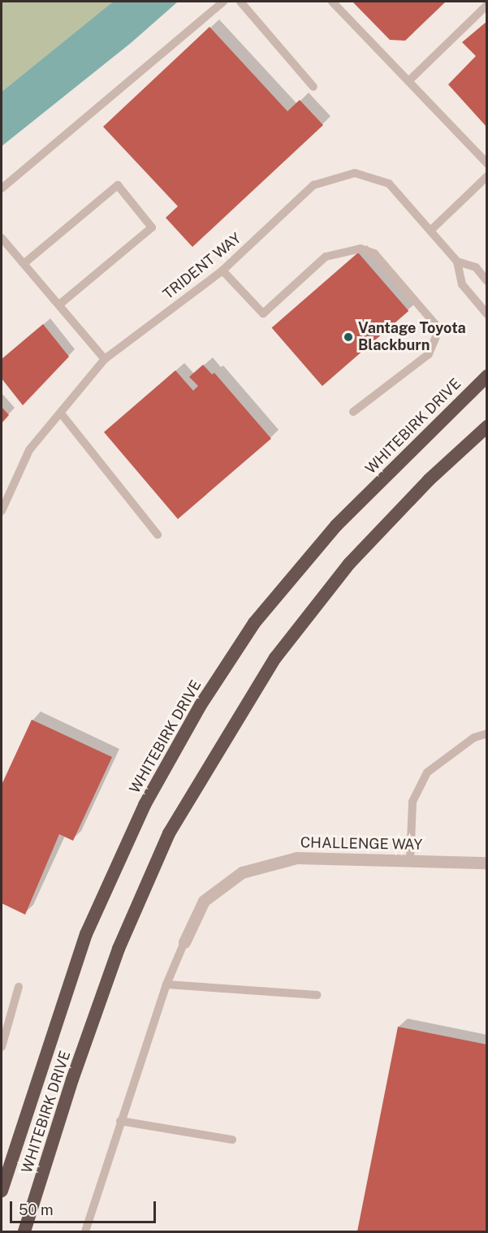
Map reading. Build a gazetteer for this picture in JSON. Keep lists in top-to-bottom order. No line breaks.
{"streets":{"highway":["WHITEBIRK DRIVE"],"street":["CHALLENGE WAY"],"lane":["TRIDENT WAY"]},"places":["Vantage Toyota Blackburn"],"scale_bar":"50 m"}
